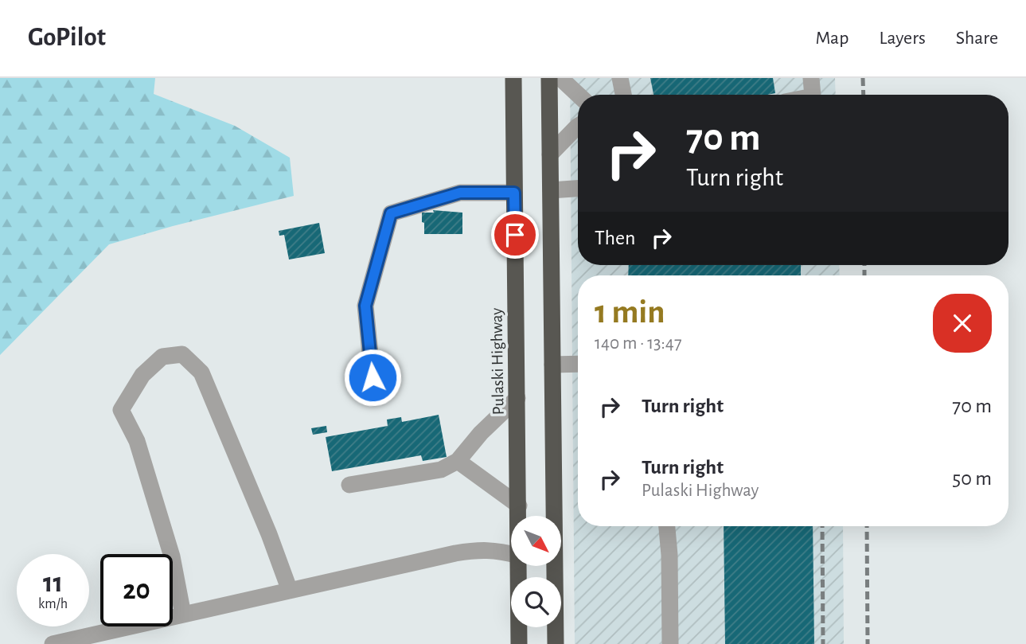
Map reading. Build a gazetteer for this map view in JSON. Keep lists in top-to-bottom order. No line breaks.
{"streets":{"highway":["Pulaski Highway"]},"north":"bottom right","page":{"header":"GoPilot","nav":["Map","Layers","Share"],"turn":["70 m","Turn right"],"then":"Then","heading":["1 min","140 m · 13:47"],"list":[{"name":"Turn right","value":"70 m"},{"name":"Turn right","note":"Pulaski Highway","value":"50 m"}],"speed":"11 km/h","limit":"20"}}
